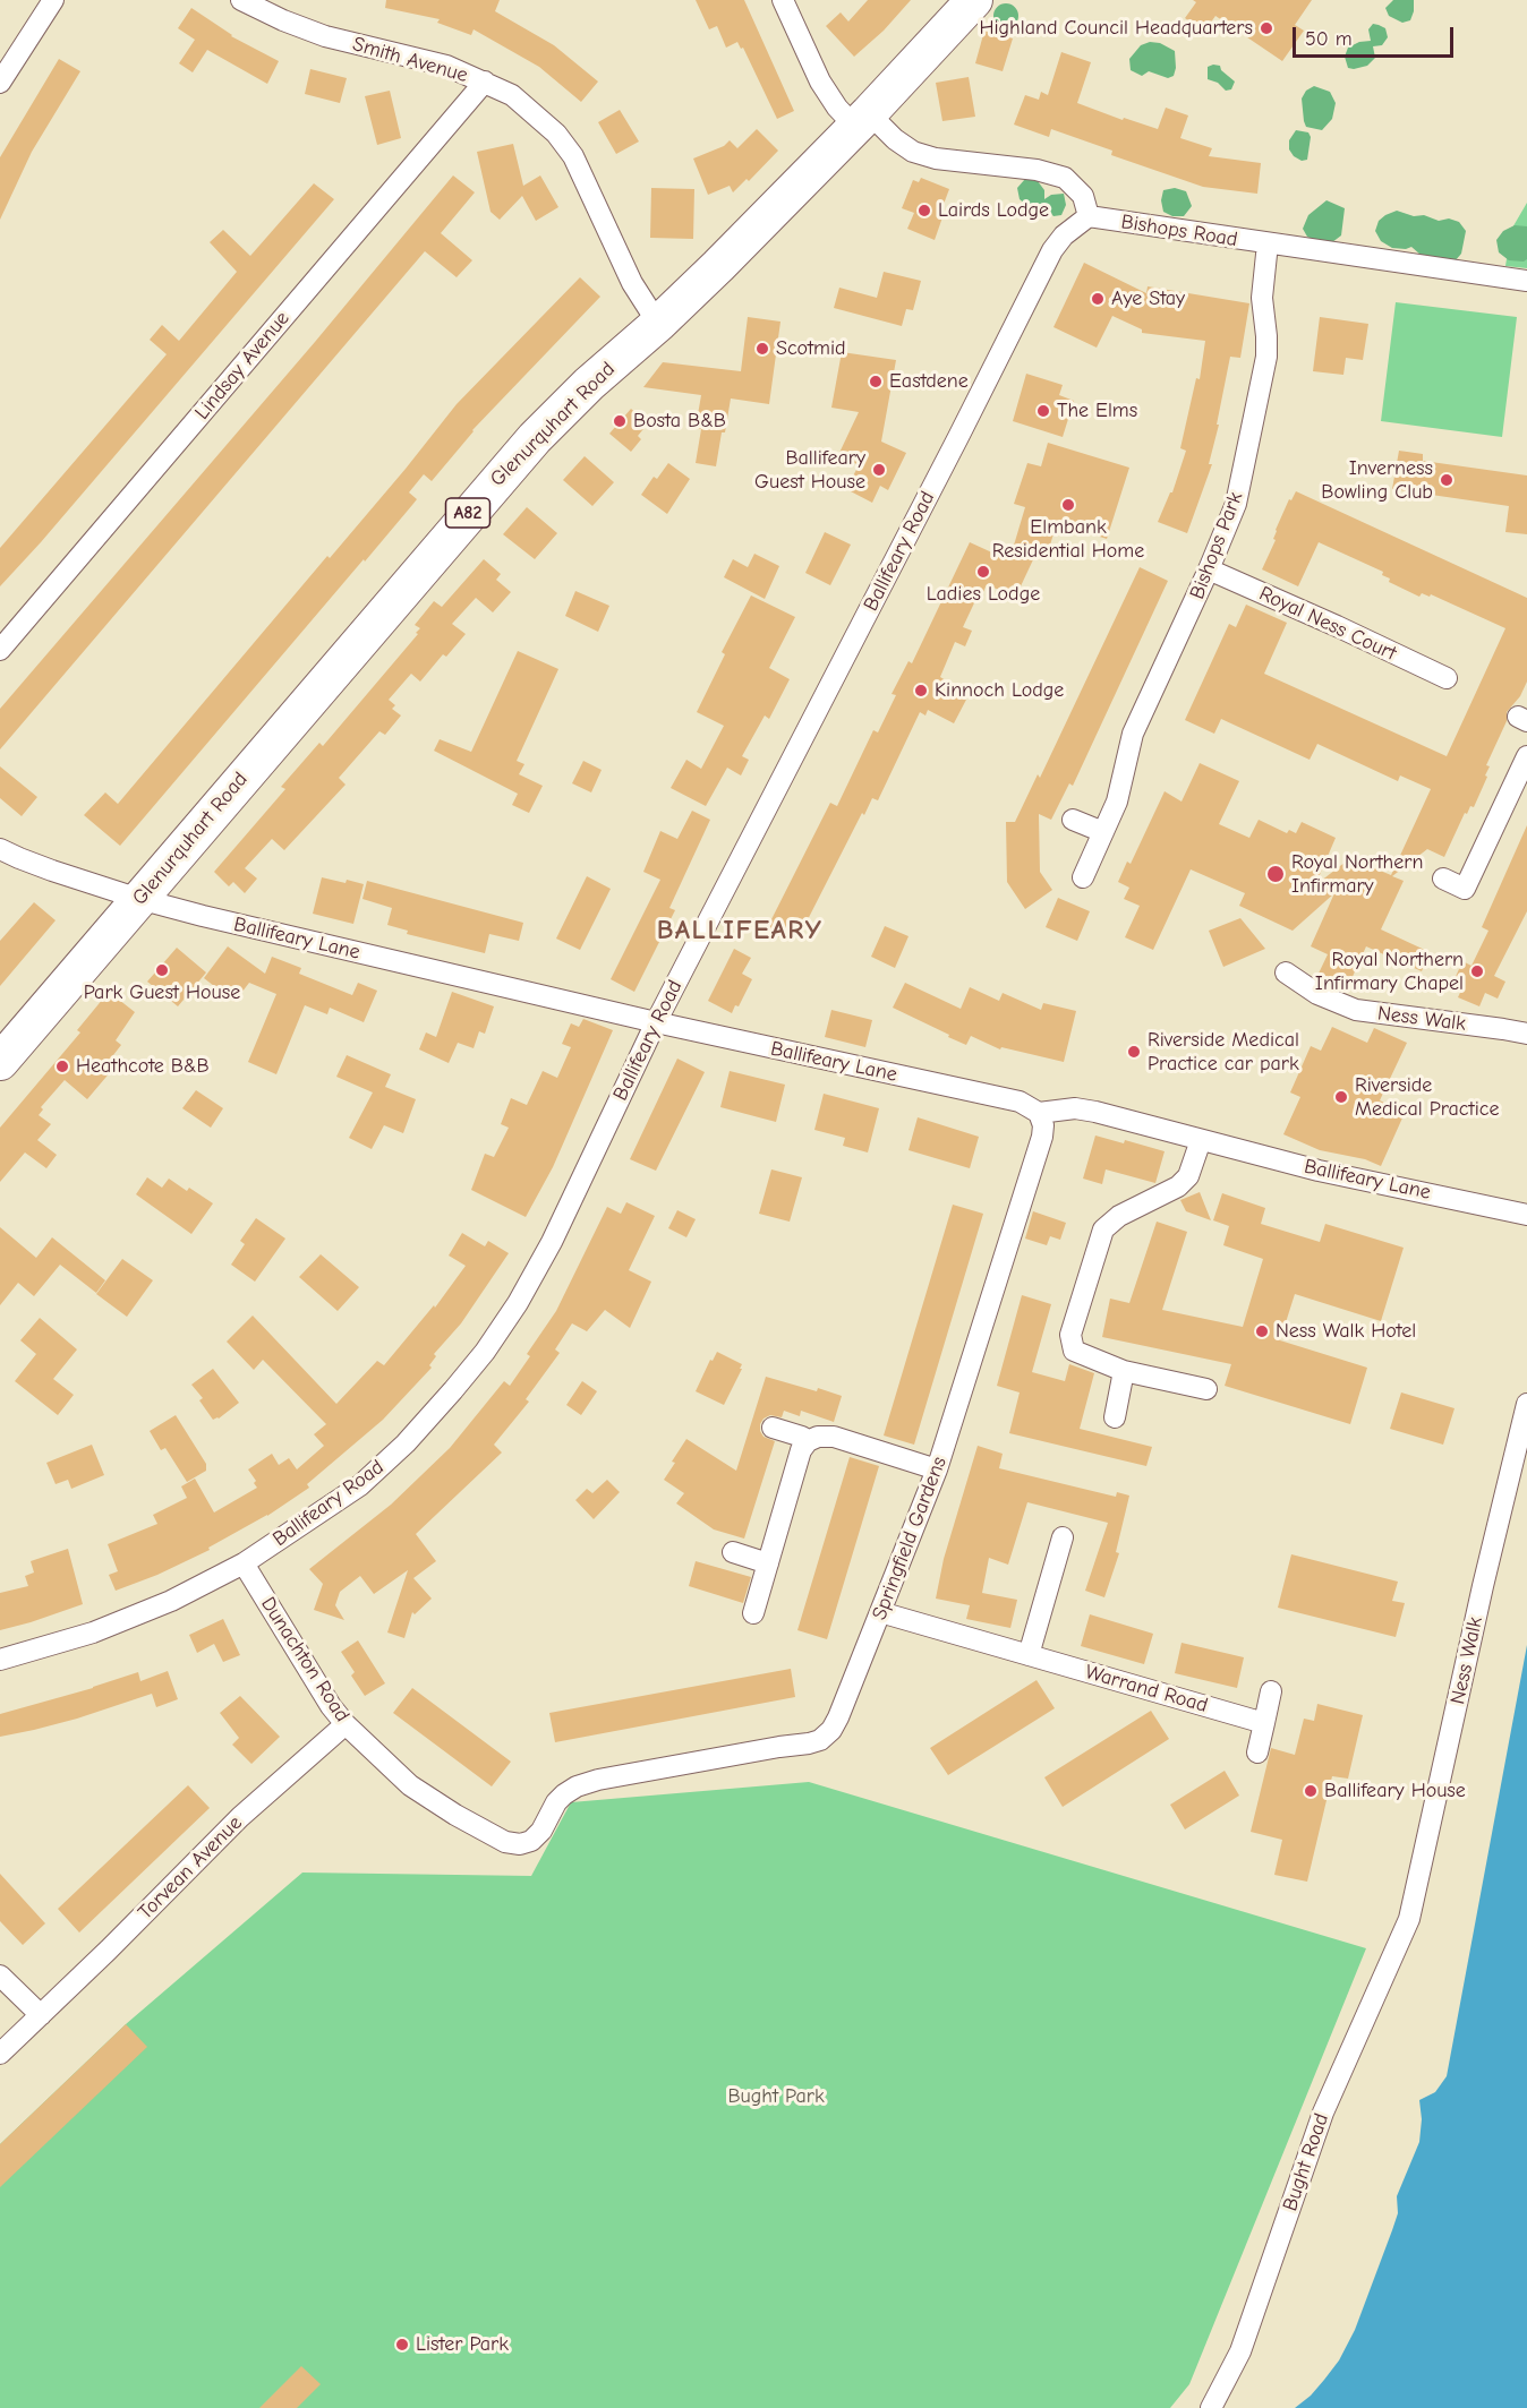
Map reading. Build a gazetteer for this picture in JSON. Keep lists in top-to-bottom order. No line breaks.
{"streets":{"highway":["Glenurquhart Road","A82"],"street":["Smith Avenue","Bishops Road","Lindsay Avenue","Bishops Park","Ballifeary Road","Royal Ness Court","Ballifeary Lane","Ness Walk","Springfield Gardens","Dunachton Road","Warrand Road","Torvean Avenue","Bught Road"]},"crossings":[["Smith Avenue","Lindsay Avenue"],["Smith Avenue","Glenurquhart Road"],["Bishops Road","Bishops Park"],["Bishops Road","Ballifeary Road"],["Glenurquhart Road","Ballifeary Lane"],["Bishops Park","Royal Ness Court"],["Ballifeary Road","Ballifeary Lane"],["Ballifeary Road","Dunachton Road"],["Ballifeary Lane","Springfield Gardens"],["Ness Walk","Bught Road"],["Springfield Gardens","Dunachton Road"],["Springfield Gardens","Warrand Road"],["Dunachton Road","Torvean Avenue"]],"districts":["BALLIFEARY"],"parks":["Bught Park"],"places":["Highland Council Headquarters","Lairds Lodge","Aye Stay","Scotmid","Eastdene","The Elms","Bosta B&B","Ballifeary Guest House","Inverness Bowling Club","Elmbank Residential Home","Ladies Lodge","Kinnoch Lodge","Royal Northern Infirmary","Park Guest House","Royal Northern Infirmary Chapel","Riverside Medical Practice car park","Heathcote B&B","Riverside Medical Practice","Ness Walk Hotel","Ballifeary House","Lister Park"],"scale_bar":"50 m"}
